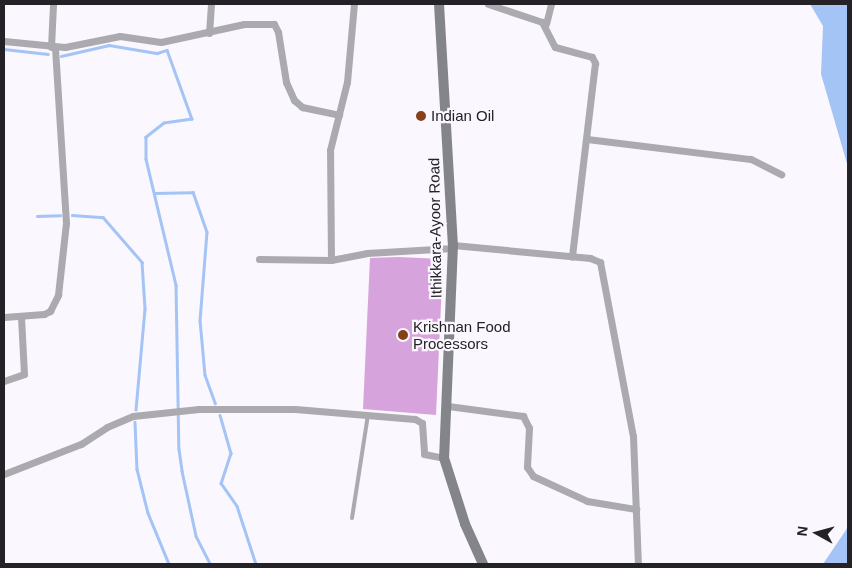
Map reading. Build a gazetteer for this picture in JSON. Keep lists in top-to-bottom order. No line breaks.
{"streets":{"main road":["Ithikkara-Ayoor Road"]},"places":["Indian Oil","Krishnan Food Processors"],"north":"left"}
